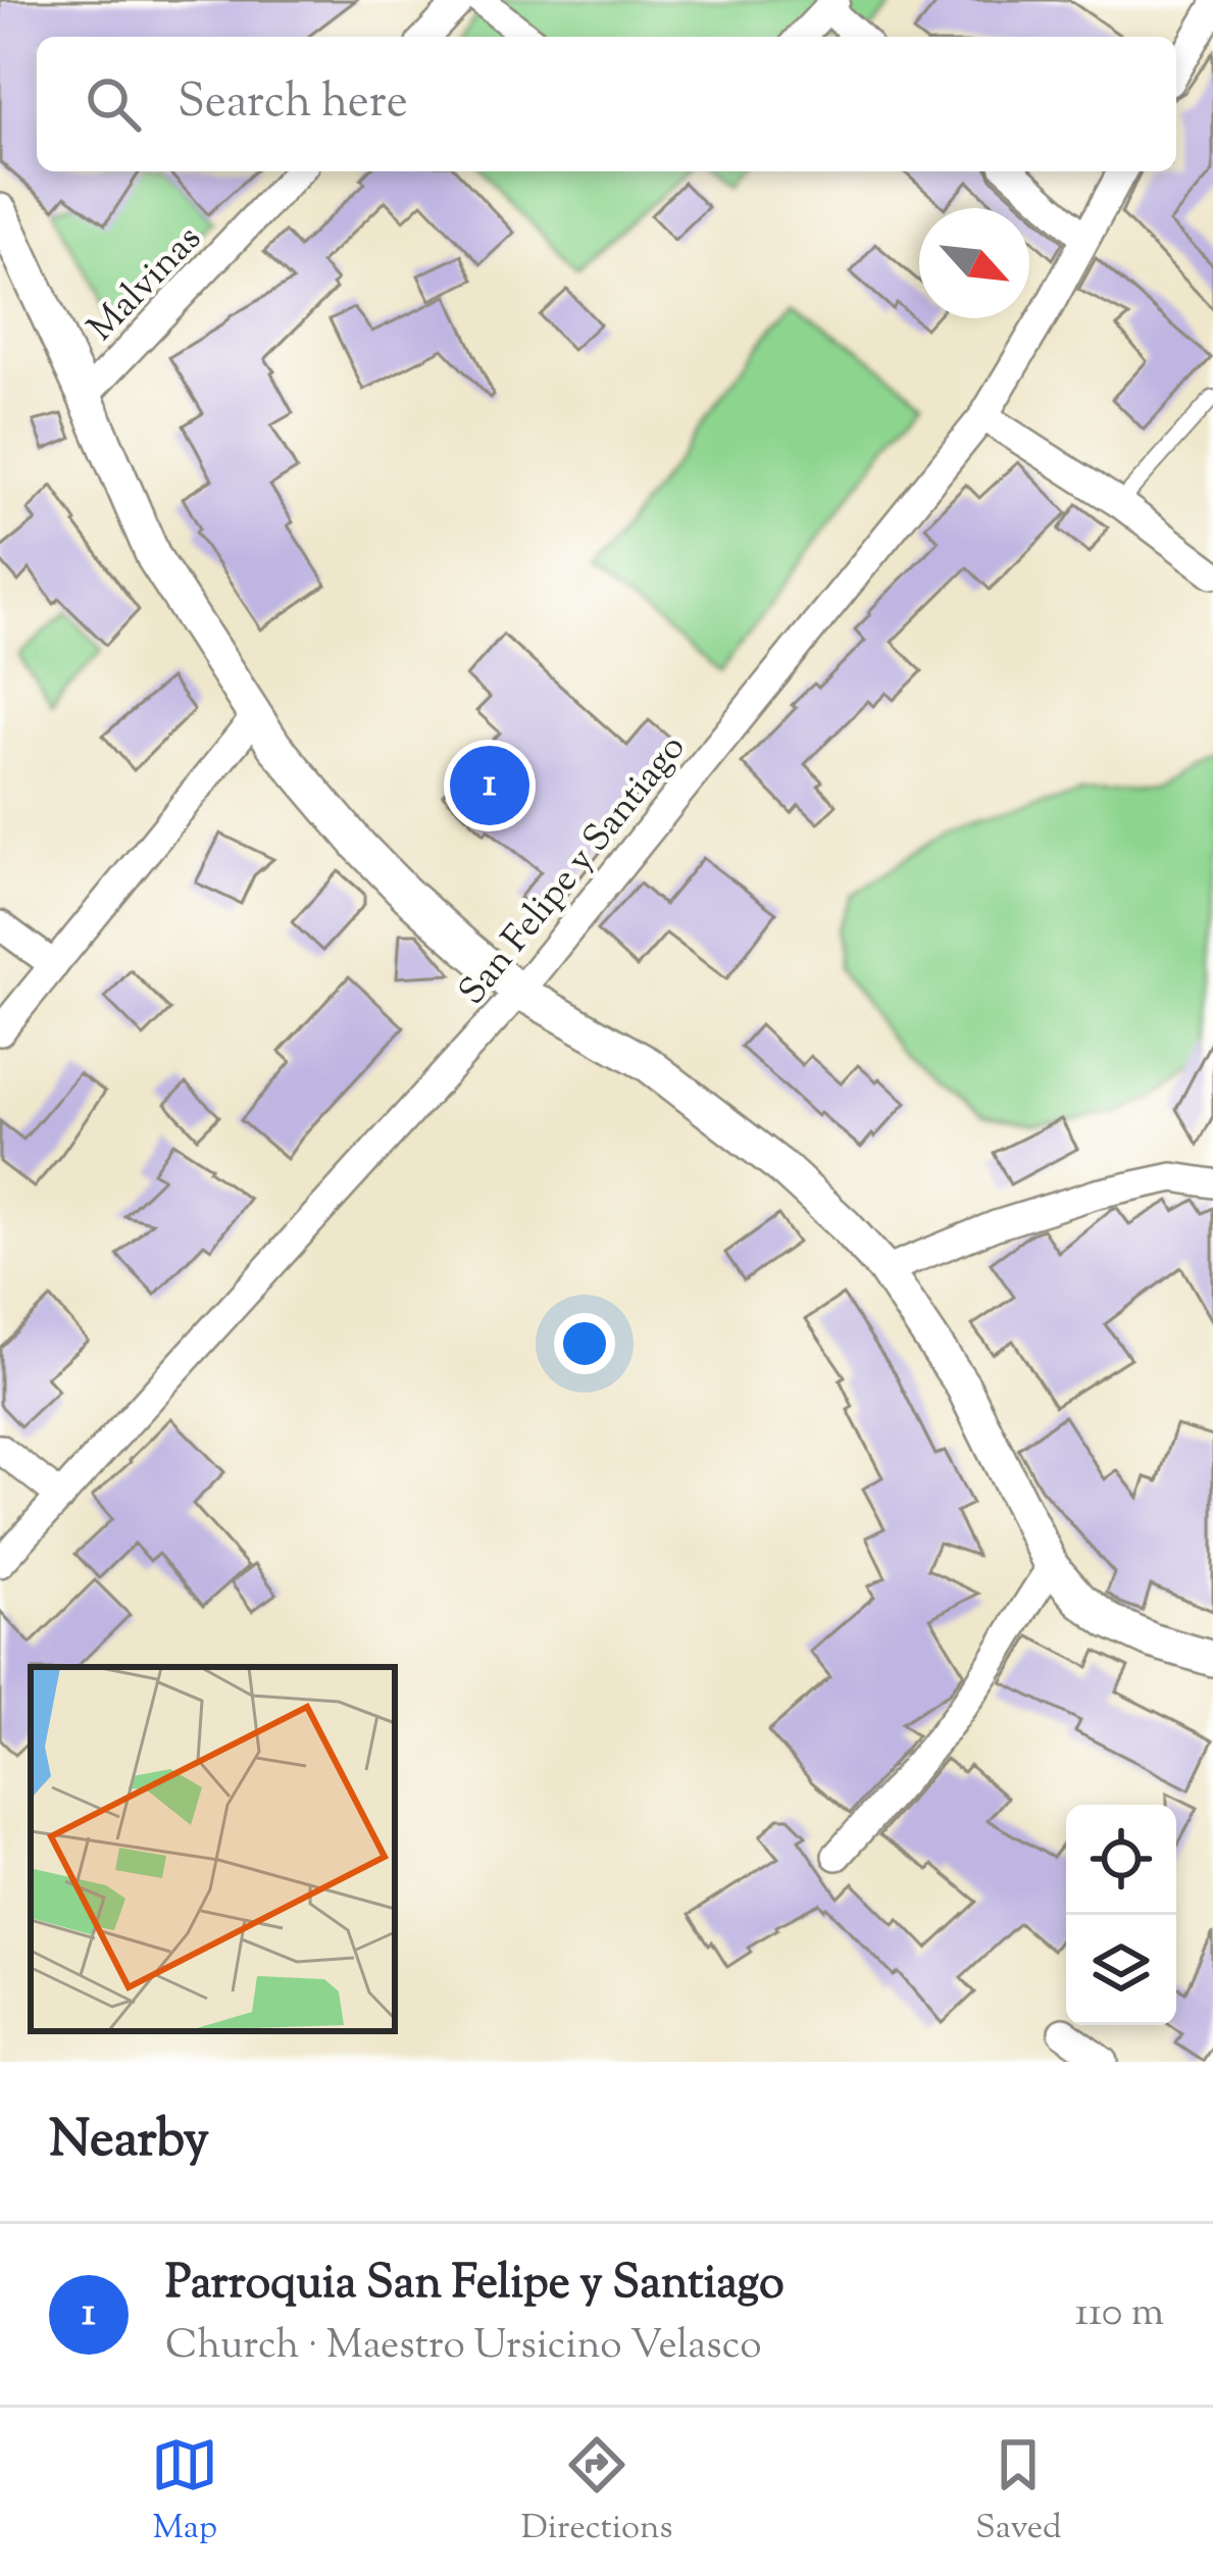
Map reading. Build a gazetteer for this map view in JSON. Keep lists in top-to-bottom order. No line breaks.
{"streets":{"street":["Malvinas","San Felipe y Santiago"]},"north":"bottom right","page":{"search":"Search here","pins":"1","heading":"Nearby","list":[{"mark":"1","name":"Parroquia San Felipe y Santiago","note":"Church · Maestro Ursicino Velasco","value":"110 m"}],"nav":["Map","Directions","Saved"]}}
